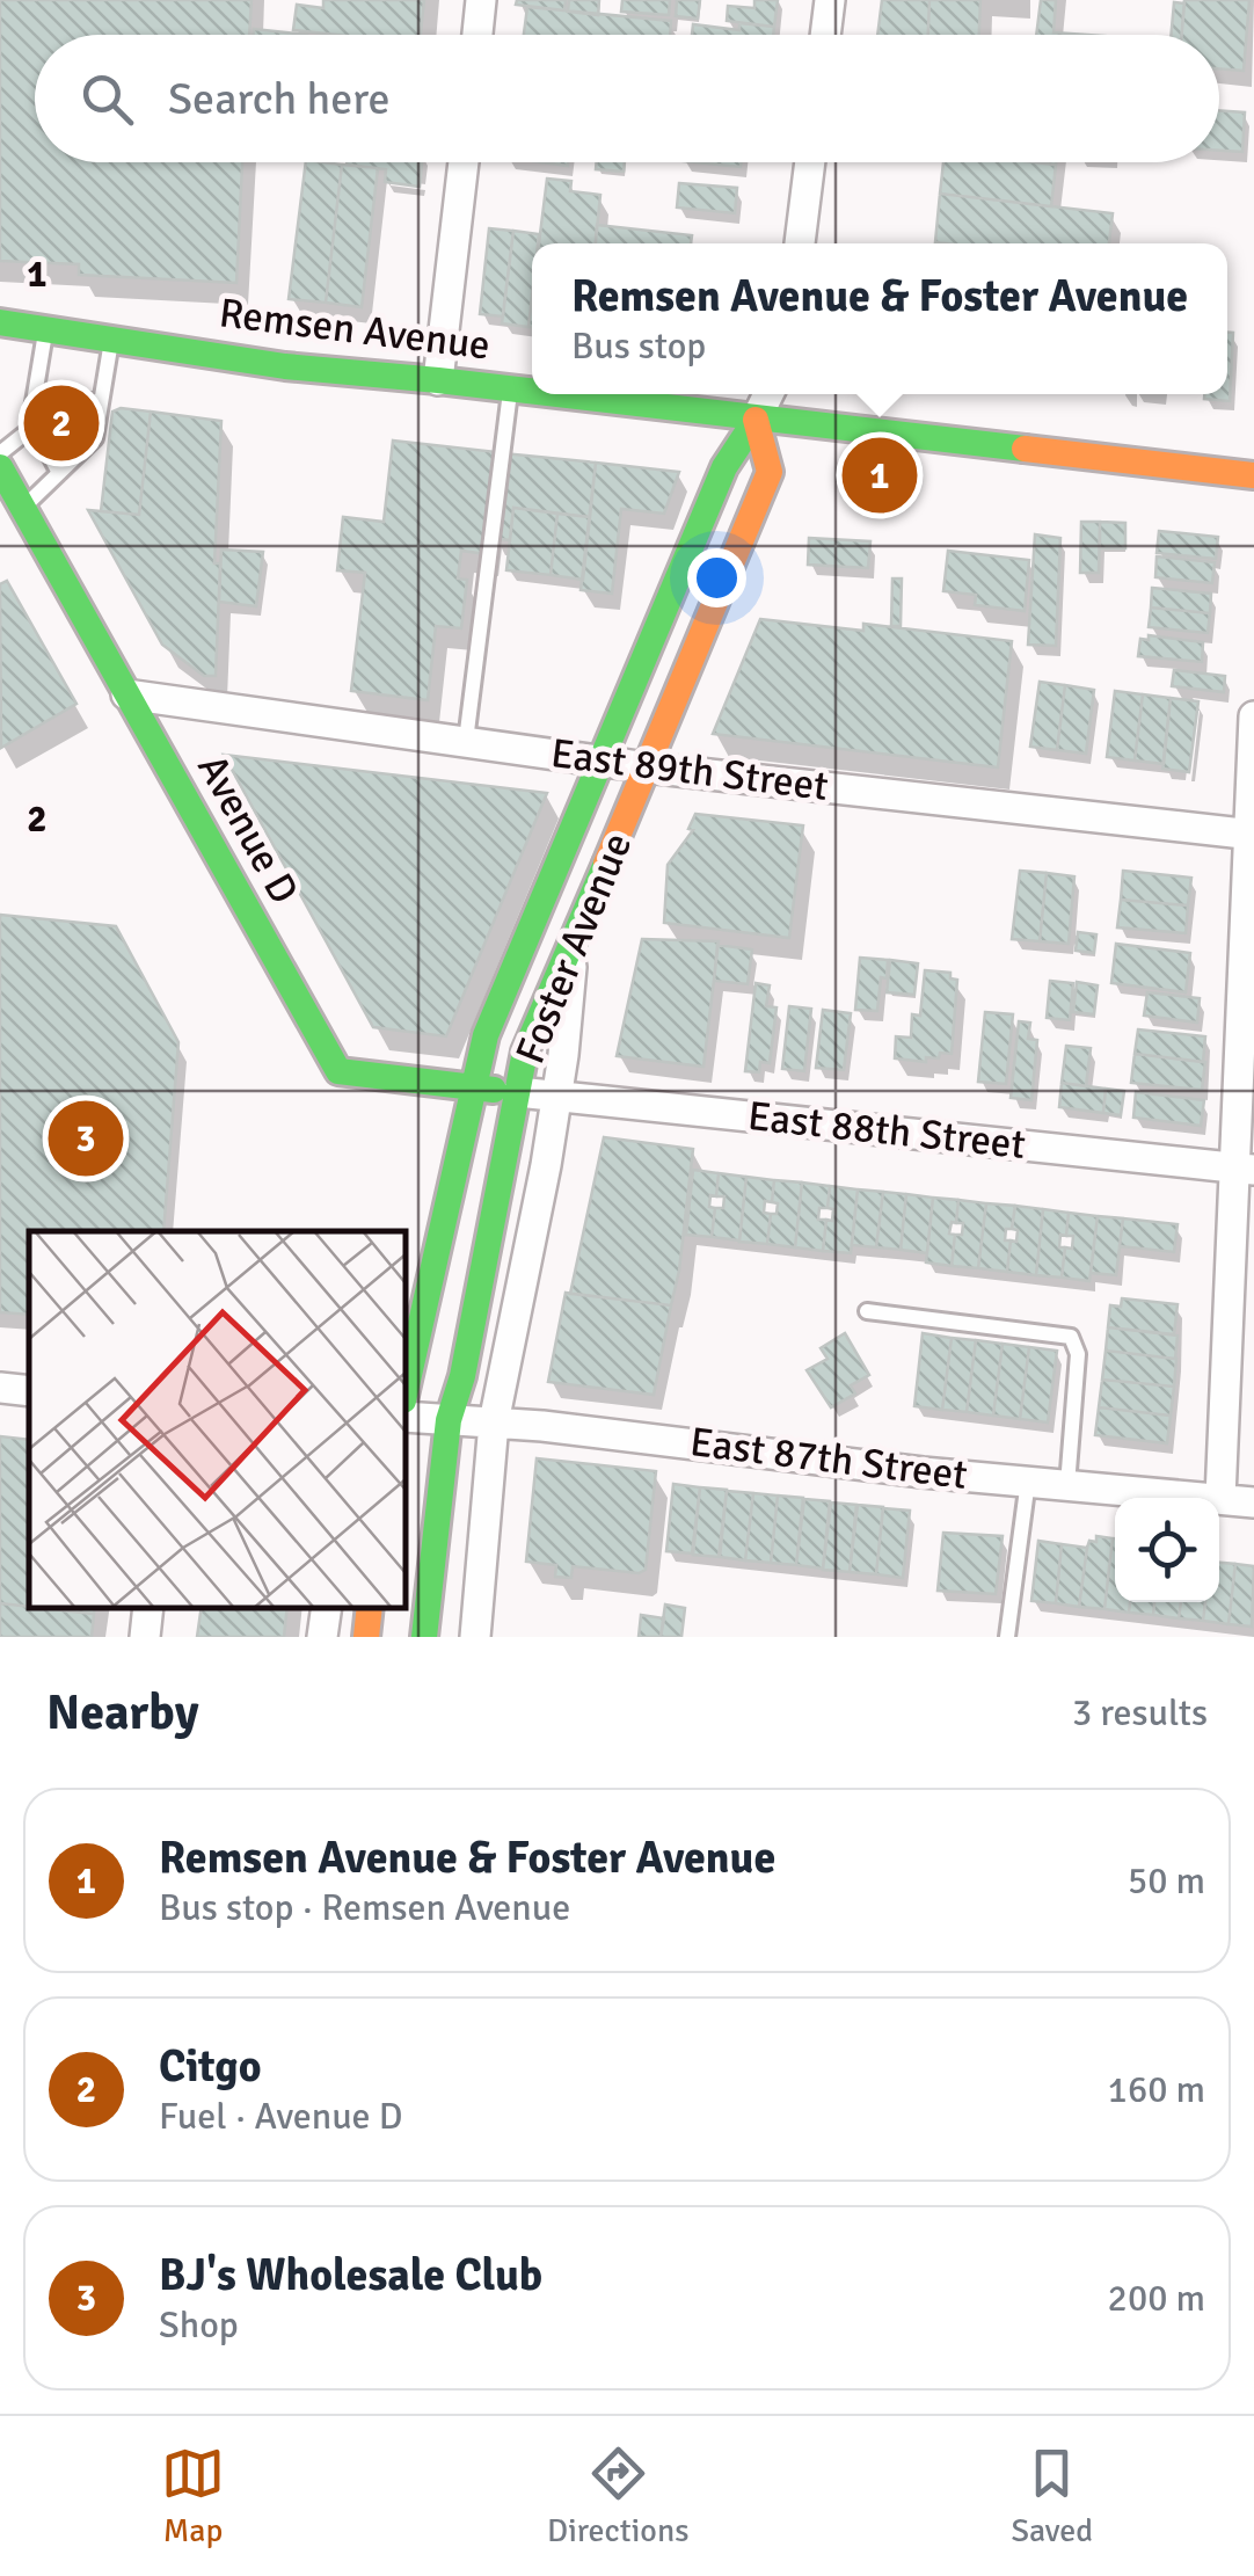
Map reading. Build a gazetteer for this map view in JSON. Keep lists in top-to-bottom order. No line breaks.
{"streets":{"main road":["Remsen Avenue","Avenue D","Foster Avenue"],"street":["East 89th Street","East 88th Street","East 87th Street"]},"crossings":[["Remsen Avenue","Foster Avenue"],["East 89th Street","Avenue D"],["East 89th Street","Foster Avenue"],["Avenue D","Foster Avenue"],["Avenue D","East 88th Street"],["Foster Avenue","East 88th Street"],["Foster Avenue","East 87th Street"]],"page":{"search":"Search here","popup":["Remsen Avenue & Foster Avenue","Bus stop"],"pins":["2","1","3"],"heading":["Nearby","3 results"],"list":[{"mark":"1","name":"Remsen Avenue & Foster Avenue","note":"Bus stop · Remsen Avenue","value":"50 m"},{"mark":"2","name":"Citgo","note":"Fuel · Avenue D","value":"160 m"},{"mark":"3","name":"BJ's Wholesale Club","note":"Shop","value":"200 m"}],"nav":["Map","Directions","Saved"]},"grid":{"rows":["1","2"]}}
